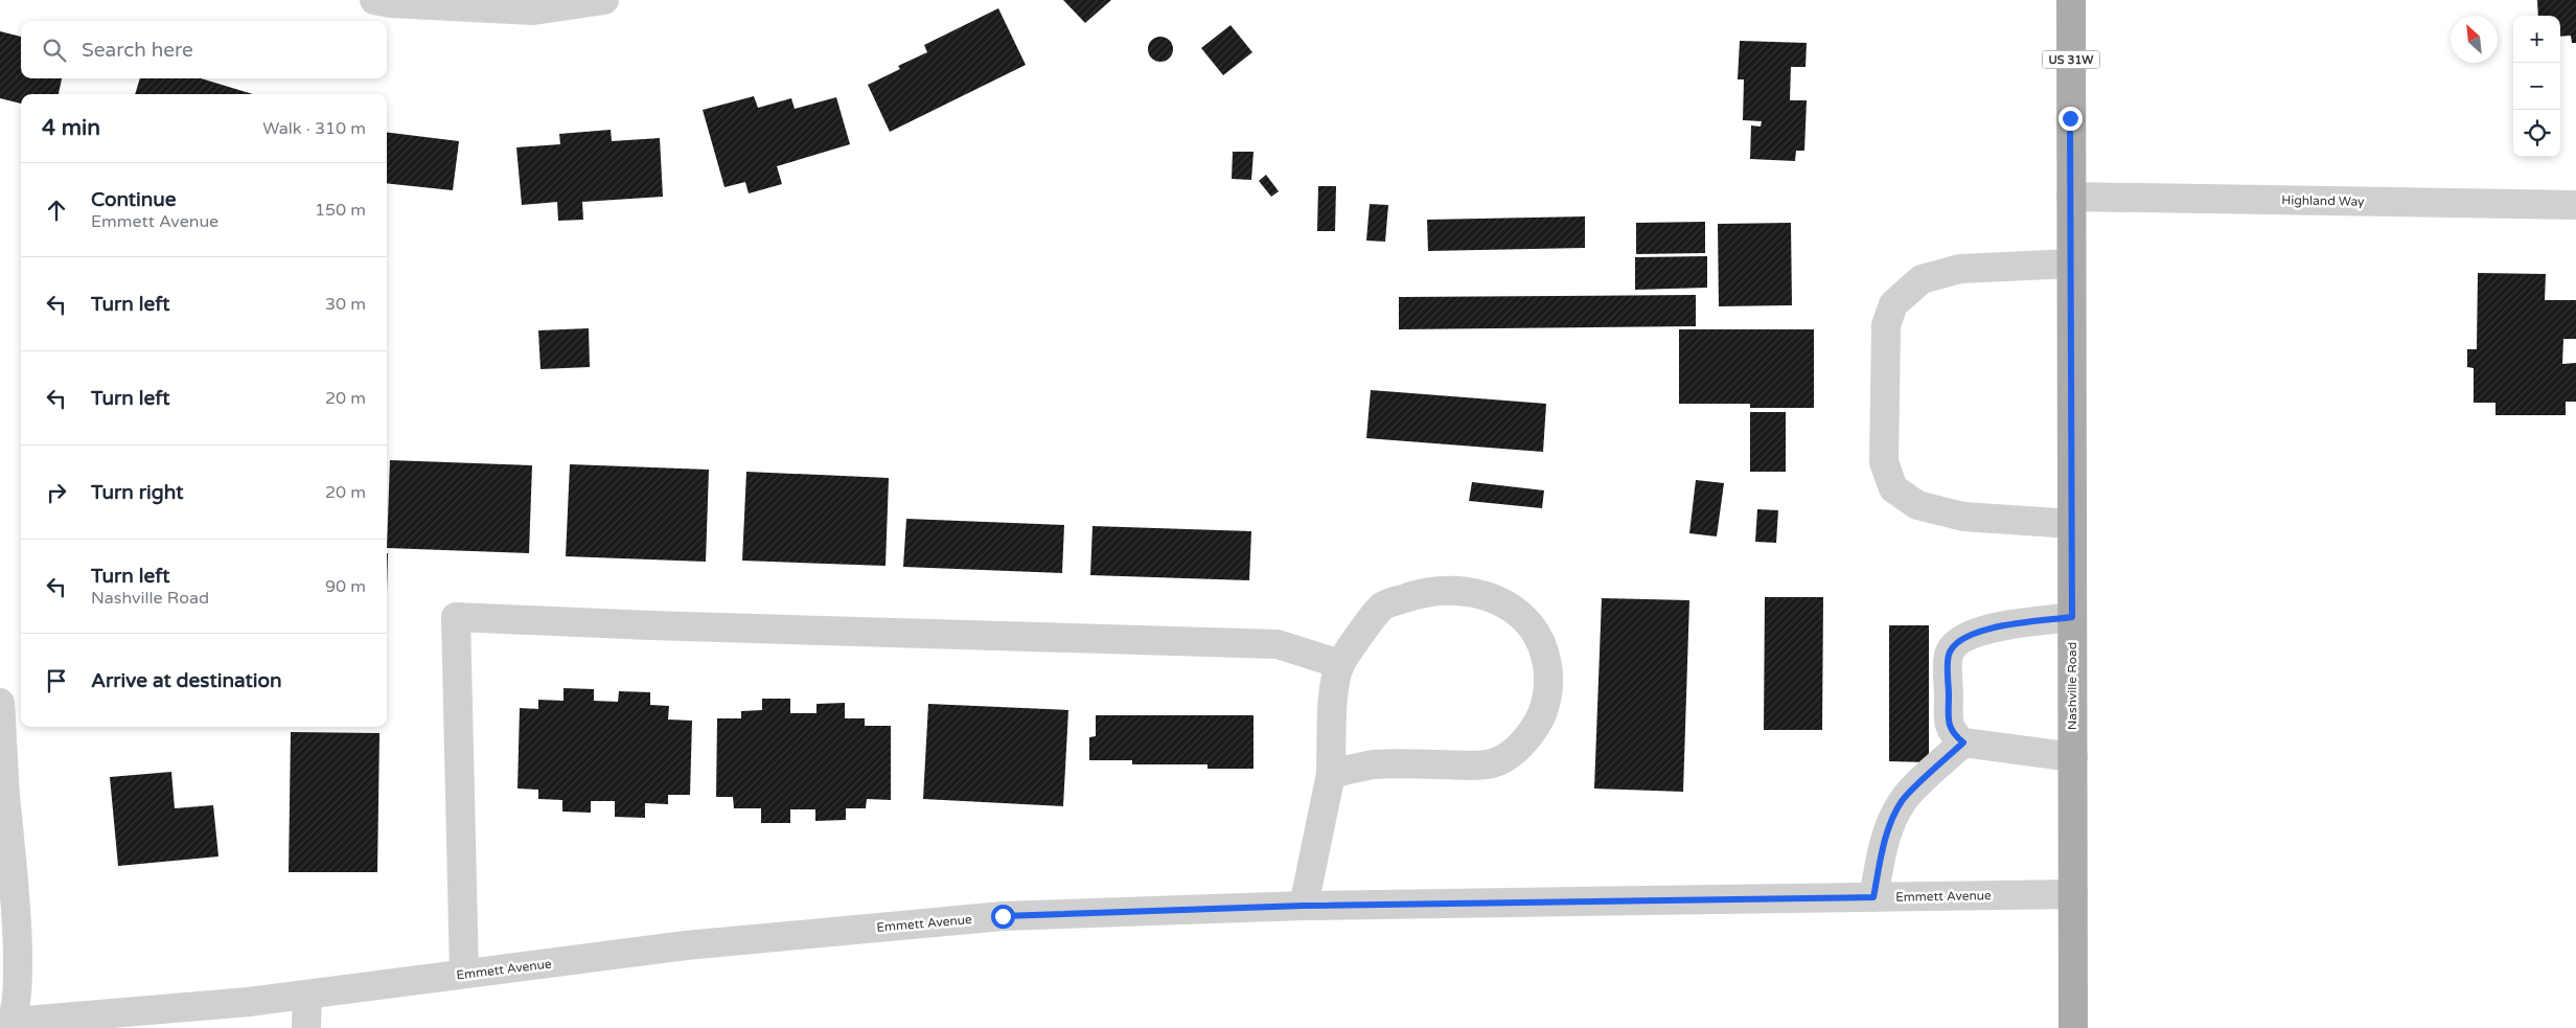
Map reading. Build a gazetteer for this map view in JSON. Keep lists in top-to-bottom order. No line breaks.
{"streets":{"main road":["US 31W","Nashville Road"],"street":["Highland Way","Emmett Avenue"]},"crossings":[["Highland Way","Nashville Road"],["Nashville Road","Emmett Avenue"]],"north":"top left","page":{"map_buttons":["+","−"],"search":"Search here","heading":["4 min","Walk · 310 m"],"list":[["Continue","Emmett Avenue","150 m"],["Turn left","30 m"],["Turn left","20 m"],["Turn right","20 m"],["Turn left","Nashville Road","90 m"],"Arrive at destination"]}}
